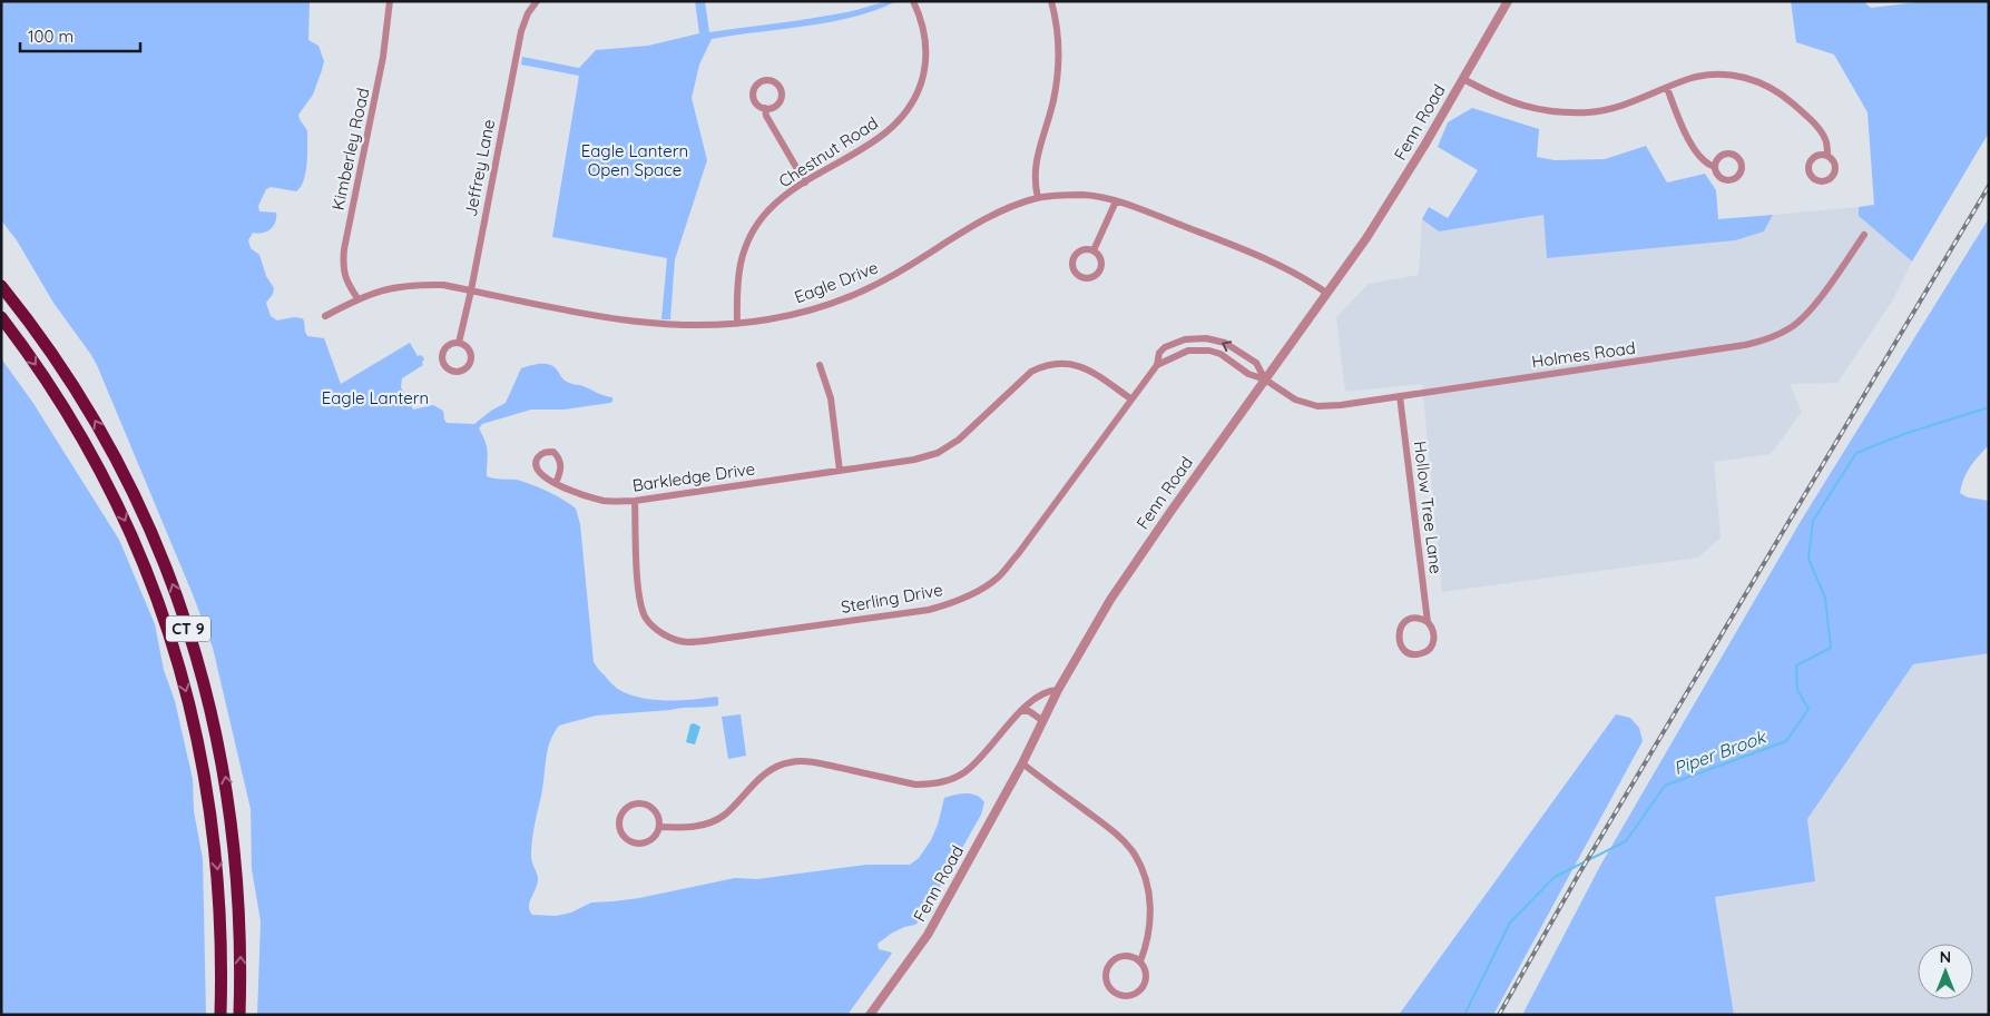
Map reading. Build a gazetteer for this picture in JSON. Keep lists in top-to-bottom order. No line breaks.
{"streets":{"highway":["CT 9"],"street":["Fenn Road","Kimberley Road","Chestnut Road","Jeffrey Lane","Eagle Drive","Holmes Road","Barkledge Drive","Hollow Tree Lane","Sterling Drive"]},"crossings":[["Fenn Road","Eagle Drive"],["Fenn Road","Holmes Road"],["Fenn Road","Sterling Drive"],["Kimberley Road","Eagle Drive"],["Chestnut Road","Eagle Drive"],["Jeffrey Lane","Eagle Drive"],["Holmes Road","Hollow Tree Lane"],["Holmes Road","Sterling Drive"],["Barkledge Drive","Sterling Drive"]],"water":["Piper Brook"],"parks":["Eagle Lantern Open Space","Eagle Lantern"],"scale_bar":"100 m","north":"top"}
